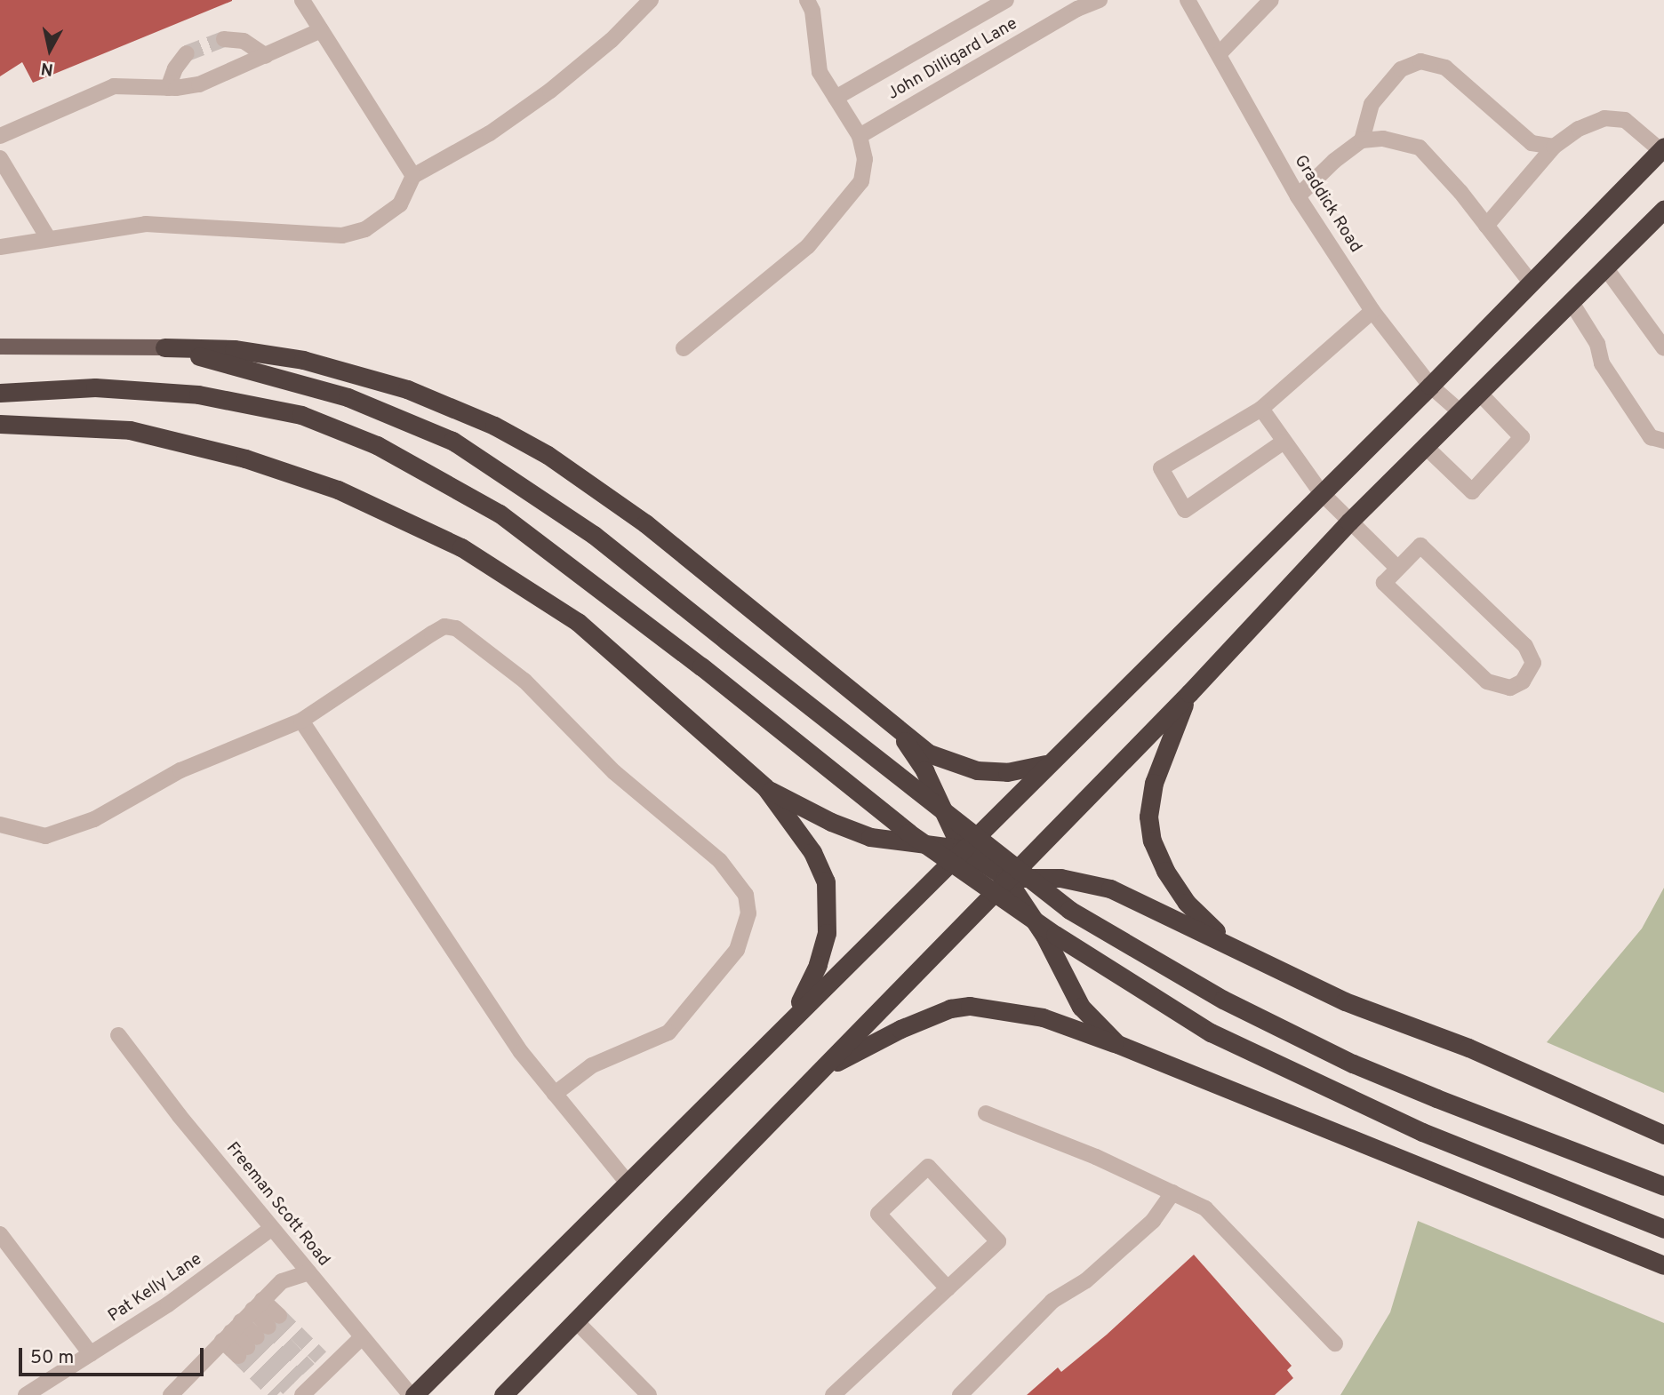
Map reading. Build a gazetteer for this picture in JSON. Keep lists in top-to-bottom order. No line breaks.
{"streets":{"street":["John Dilligard Lane","Graddick Road","Freeman Scott Road","Pat Kelly Lane"]},"crossings":[["Freeman Scott Road","Pat Kelly Lane"]],"scale_bar":"50 m","north":"bottom"}
